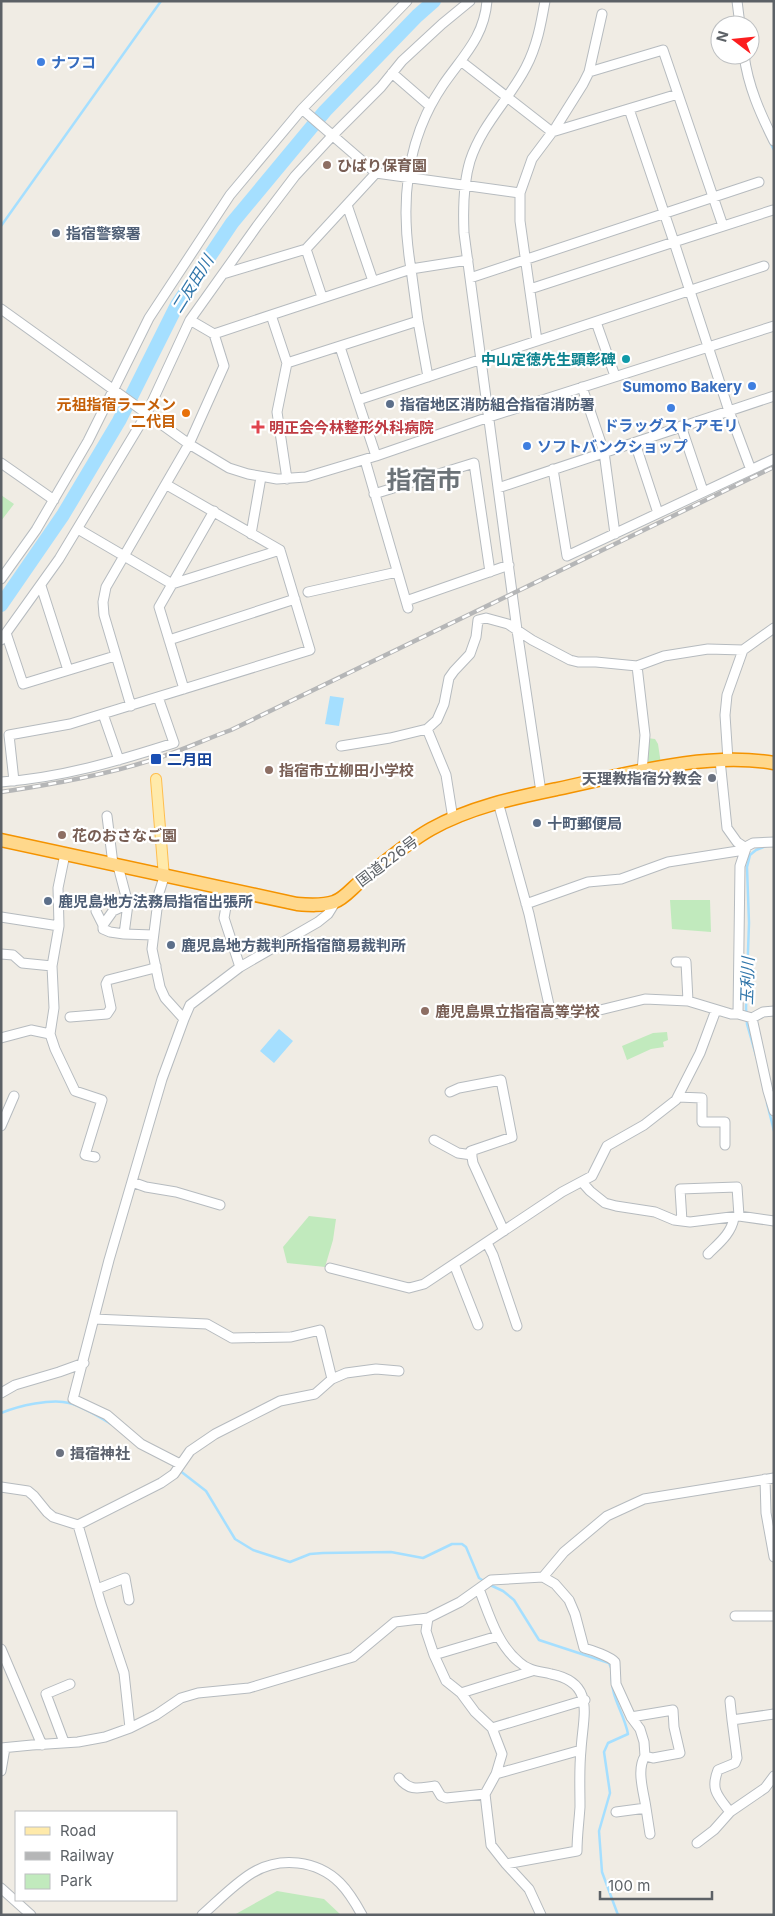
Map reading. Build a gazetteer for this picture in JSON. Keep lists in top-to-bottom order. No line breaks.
{"streets":{"highway":["国道226号"]},"districts":["指宿市"],"water":["二反田川","玉利川"],"places":{"other":["ナフコ","ひばり保育園","指宿警察署","中山定徳先生顕彰碑","Sumomo Bakery","指宿地区消防組合指宿消防署","ドラッグストアモリ","元祖指宿ラーメン 二代目","ソフトバンクショップ","指宿市立柳田小学校","天理教指宿分教会","十町郵便局","花のおさなご園","鹿児島地方法務局指宿出張所","鹿児島地方裁判所指宿簡易裁判所","鹿児島県立指宿高等学校","揖宿神社"],"health":["明正会今林整形外科病院"],"transit":["二月田"]},"legend":["Road","Railway","Park"],"scale_bar":"100 m","north":"left"}
